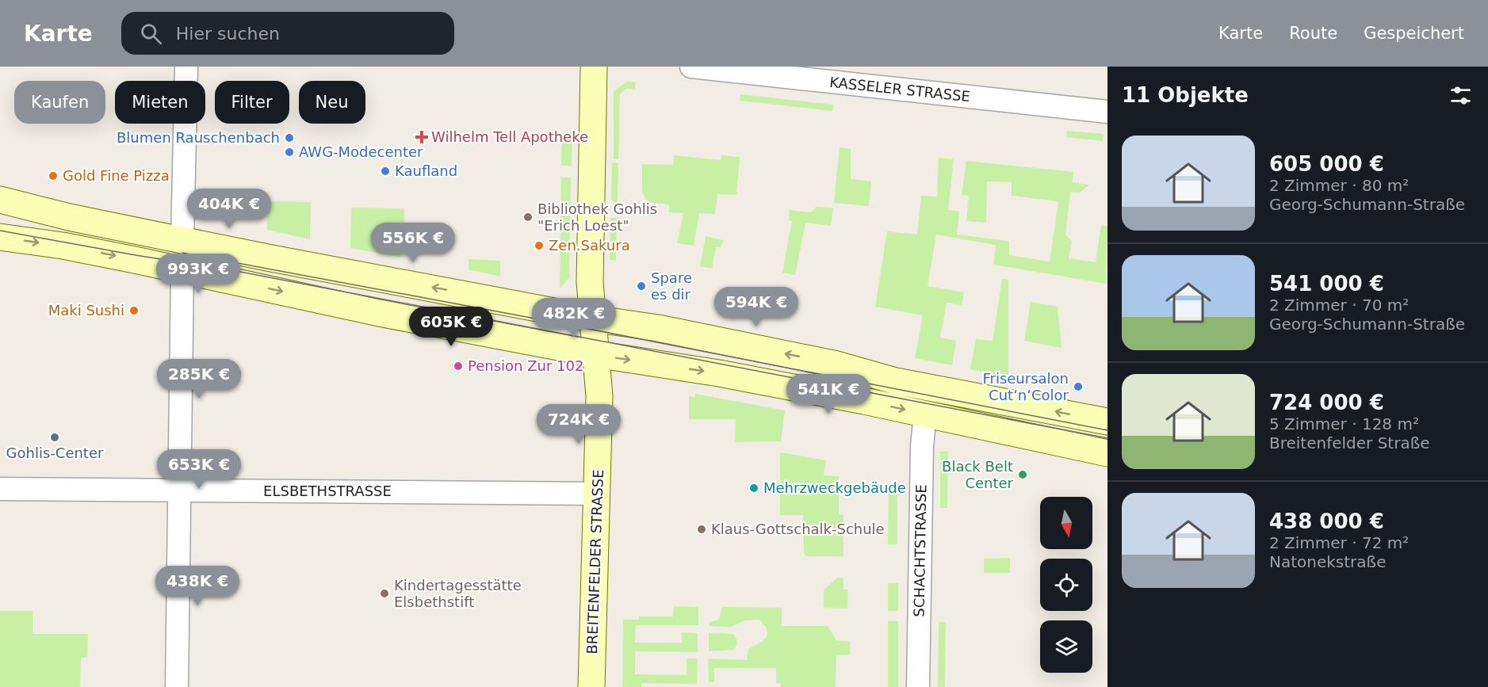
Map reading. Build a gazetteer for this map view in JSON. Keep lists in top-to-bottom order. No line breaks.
{"streets":{"main road":["BREITENFELDER STRASSE"],"street":["KASSELER STRASSE","ELSBETHSTRASSE","SCHACHTSTRASSE"]},"crossings":[["ELSBETHSTRASSE","BREITENFELDER STRASSE"]],"places":{"health":["Wilhelm Tell Apotheke"],"other":["Blumen Rauschenbach","AWG-Modecenter","Kaufland","Gold Fine Pizza","Bibliothek Gohlis \"Erich Loest\"","Zen.Sakura","Spare es dir","Maki Sushi","Pension Zur 102","Friseursalon Cut‘n‘Color","Gohlis-Center","Black Belt Center","Mehrzweckgebäude","Klaus-Gottschalk-Schule","Kindertagesstätte Elsbethstift"]},"north":"bottom","page":{"header":"Karte","search":"Hier suchen","nav":["Karte","Route","Gespeichert"],"heading":"11 Objekte","chip":["Kaufen","Mieten","Filter","Neu"],"list":[{"name":"605 000 €","note":"2 Zimmer · 80 m² · Georg-Schumann-Straße"},{"name":"541 000 €","note":"2 Zimmer · 70 m² · Georg-Schumann-Straße"},{"name":"724 000 €","note":"5 Zimmer · 128 m² · Breitenfelder Straße"},{"name":"438 000 €","note":"2 Zimmer · 72 m² · Natonekstraße"}],"price":["404K €","556K €","993K €","594K €","482K €","605K €","285K €","541K €","724K €","653K €","438K €"]}}
